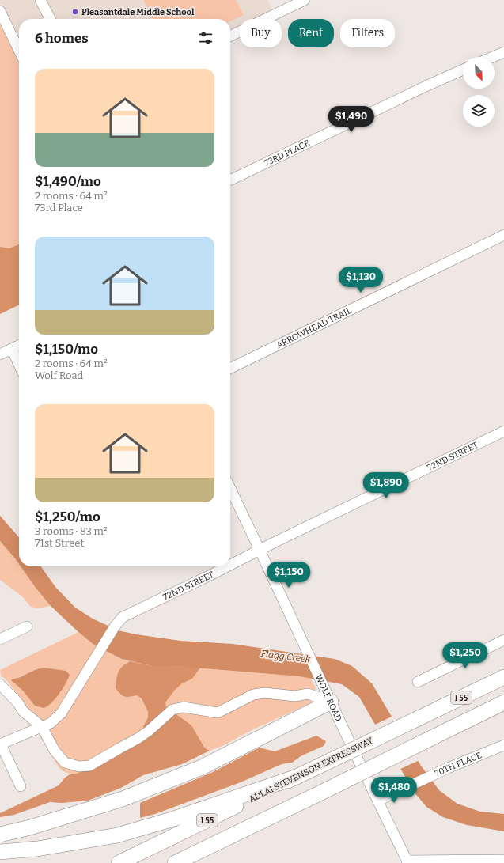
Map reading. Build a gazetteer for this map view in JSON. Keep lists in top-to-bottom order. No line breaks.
{"streets":{"highway":["I 55","ADLAI STEVENSON EXPRESSWAY"],"street":["73RD PLACE","ARROWHEAD TRAIL","72ND STREET","WOLF ROAD","70TH PLACE"]},"crossings":[["72ND STREET","WOLF ROAD"],["WOLF ROAD","70TH PLACE"]],"water":["Flagg Creek"],"places":["Pleasantdale Middle School"],"north":"bottom right","page":{"chip":["Buy","Rent","Filters"],"heading":"6 homes","list":[{"name":"$1,490/mo","note":"2 rooms · 64 m² · 73rd Place"},{"name":"$1,150/mo","note":"2 rooms · 64 m² · Wolf Road"},{"name":"$1,250/mo","note":"3 rooms · 83 m² · 71st Street"}],"price":["$1,490","$1,130","$1,890","$1,150","$1,250","$1,480"]}}
